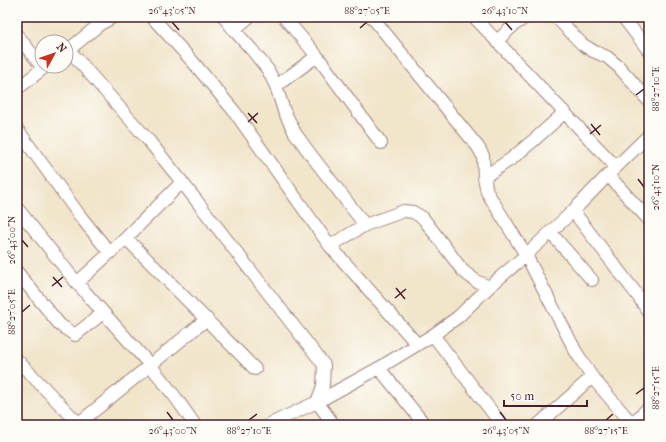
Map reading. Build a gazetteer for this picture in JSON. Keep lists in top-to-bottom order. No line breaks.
{"scale_bar":"50 m","north":"top right","coordinates":["26°43'05\"N","88°27'05\"E","26°43'10\"N","88°27'10\"E","26°43'00\"N","88°27'15\"E"]}
